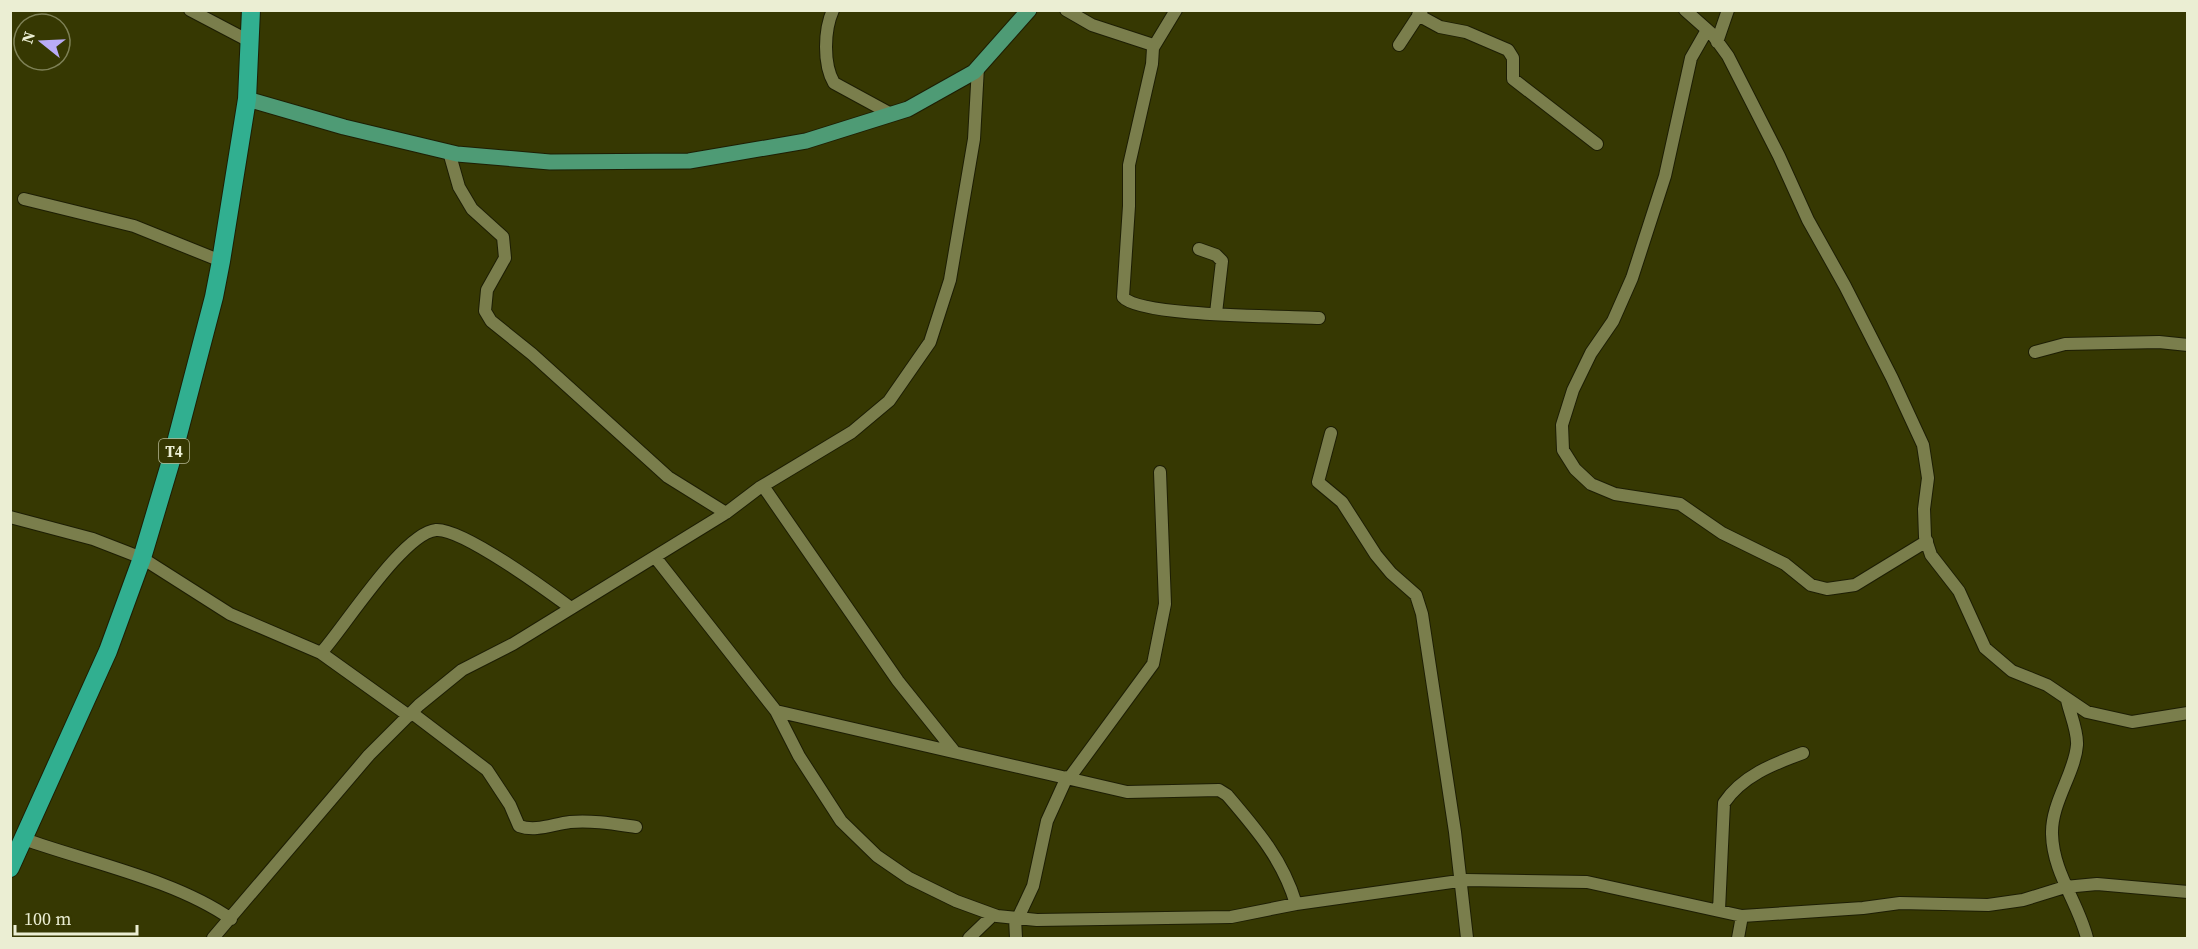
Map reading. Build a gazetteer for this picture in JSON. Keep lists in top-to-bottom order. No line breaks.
{"streets":{"highway":["T4"]},"scale_bar":"100 m","north":"left"}
